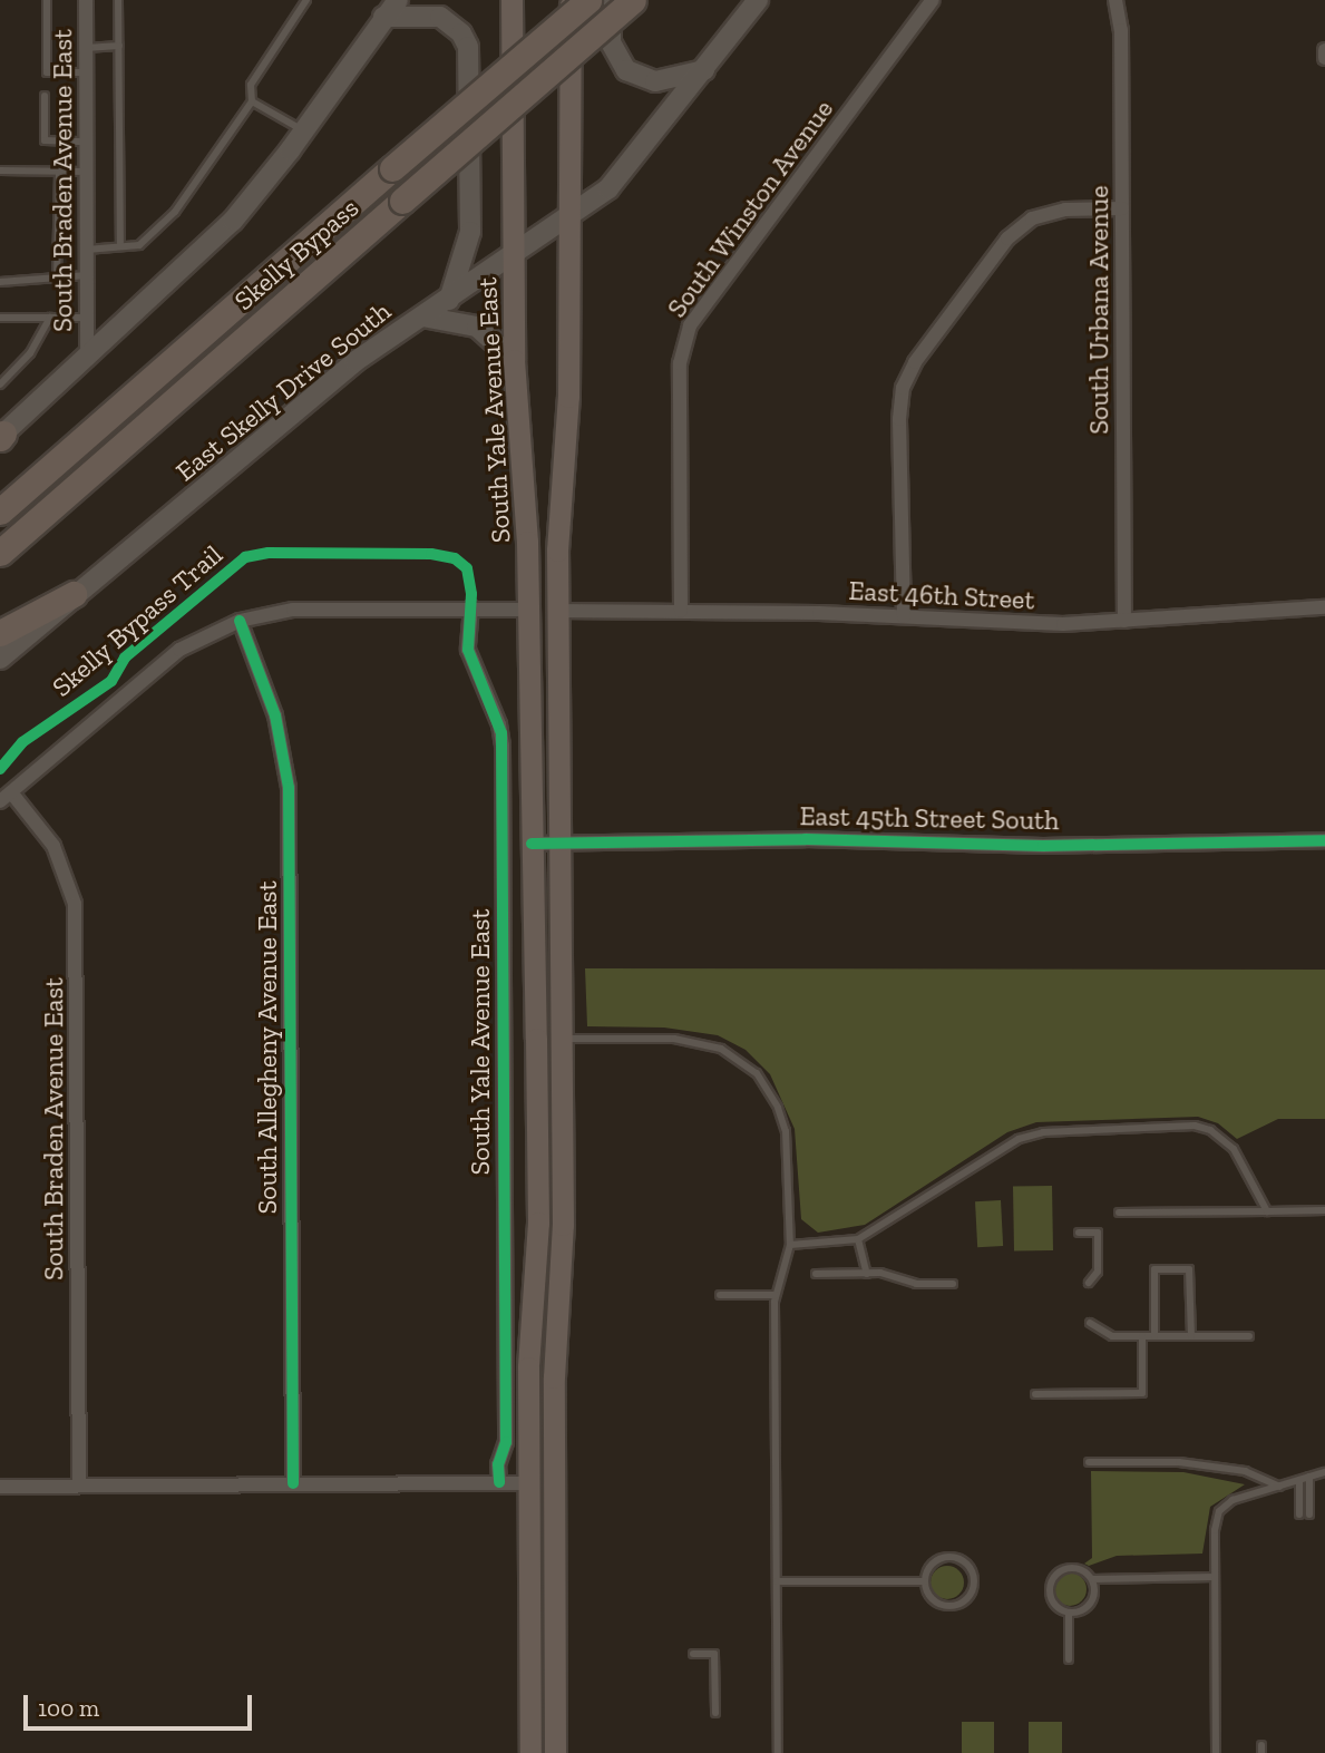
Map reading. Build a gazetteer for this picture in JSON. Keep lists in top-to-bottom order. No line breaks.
{"streets":{"highway":["Skelly Bypass"],"main road":["East Skelly Drive South","South Yale Avenue East"],"street":["South Braden Avenue East","South Winston Avenue","South Urbana Avenue","East 46th Street","East 45th Street South","South Allegheny Avenue East"],"cycle path":["Skelly Bypass Trail"]},"crossings":[["South Winston Avenue","East 46th Street"],["South Urbana Avenue","East 46th Street"],["East Skelly Drive South","South Yale Avenue East"],["South Yale Avenue East","East 46th Street"],["South Yale Avenue East","East 45th Street South"]],"scale_bar":"100 m"}
